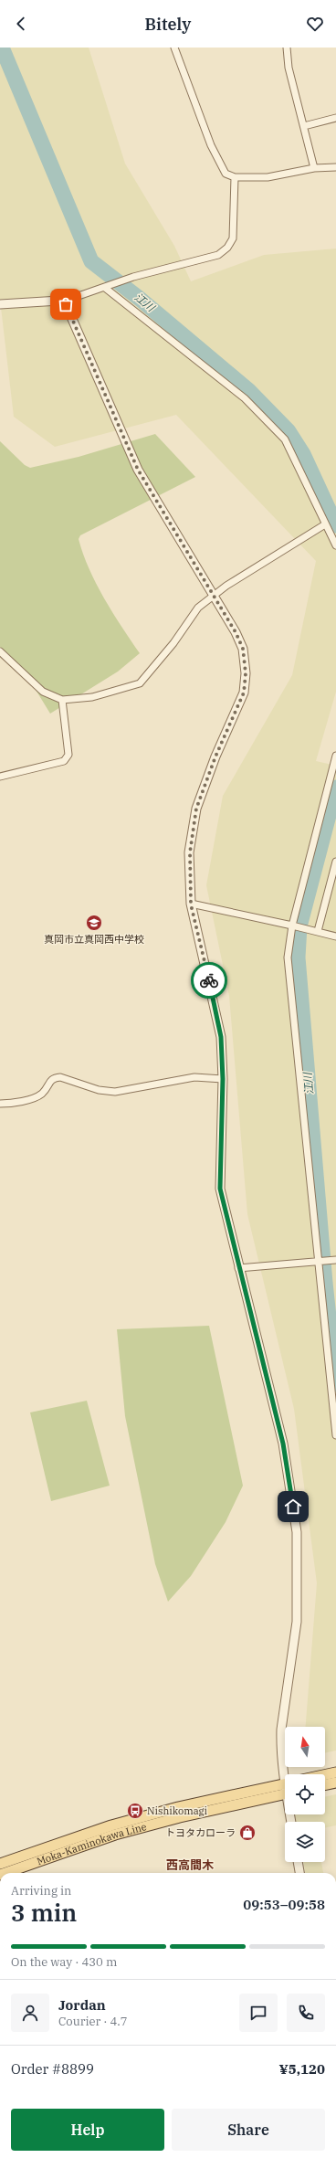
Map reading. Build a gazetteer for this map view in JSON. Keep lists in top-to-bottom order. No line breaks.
{"streets":{"main road":["Moka-Kaminokawa Line"]},"districts":["西高間木"],"water":["江川"],"places":{"school or university":["真岡市立真岡西中学校"],"bus stop":["Nishikomagi"],"shop":["トヨタカローラ"]},"north":"top","page":{"header":"Bitely","heading":["3 min","Arriving in","09:53–09:58"],"panel":["Jordan","Courier · 4.7","Order #8899","¥5,120"],"bar":"On the way · 430 m","buttons":["Help","Share"]}}
